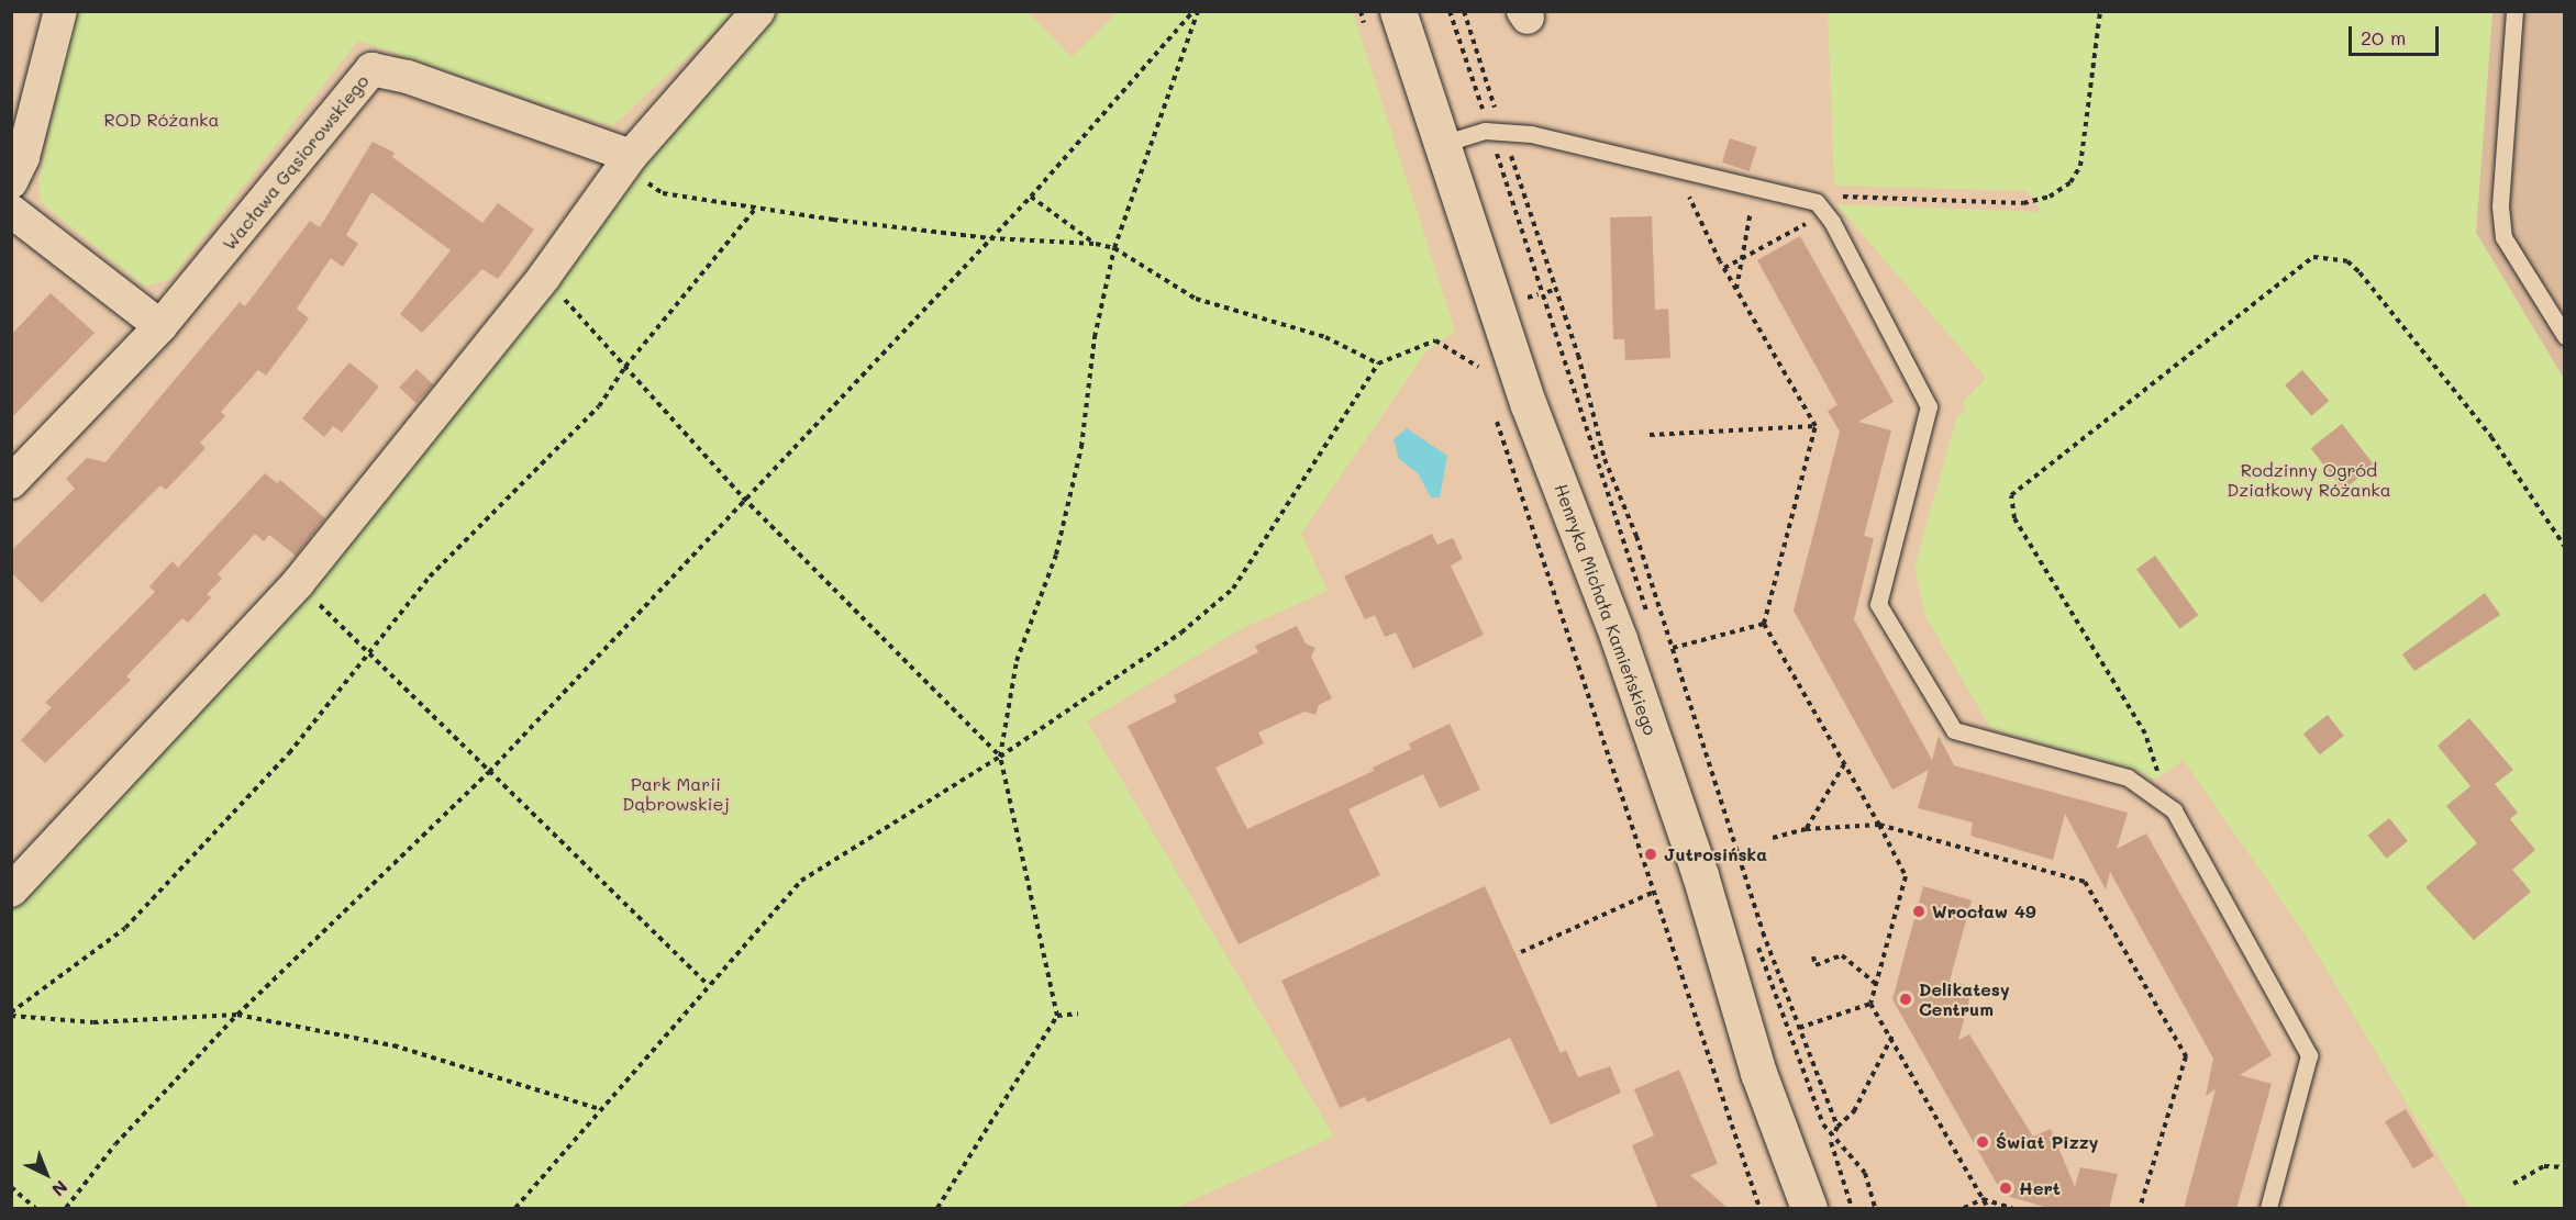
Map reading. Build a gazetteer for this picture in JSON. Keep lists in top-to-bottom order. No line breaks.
{"streets":{"street":["Wacława Gąsiorowskiego","Henryka Michała Kamieńskiego"]},"parks":["ROD Różanka","Rodzinny Ogród Działkowy Różanka","Park Marii Dąbrowskiej"],"places":["Jutrosińska","Wrocław 49","Delikatesy Centrum","Świat Pizzy","Hert"],"scale_bar":"20 m","north":"bottom right"}
